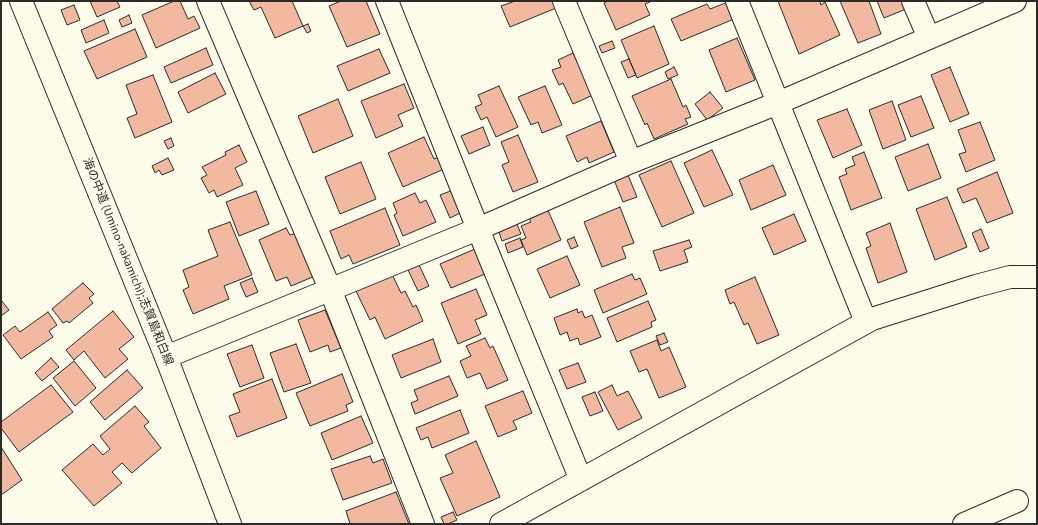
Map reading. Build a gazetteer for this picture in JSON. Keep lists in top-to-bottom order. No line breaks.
{"streets":{"street":["海の中道 (Umino-nakamichi);志賀島和白線"]}}
